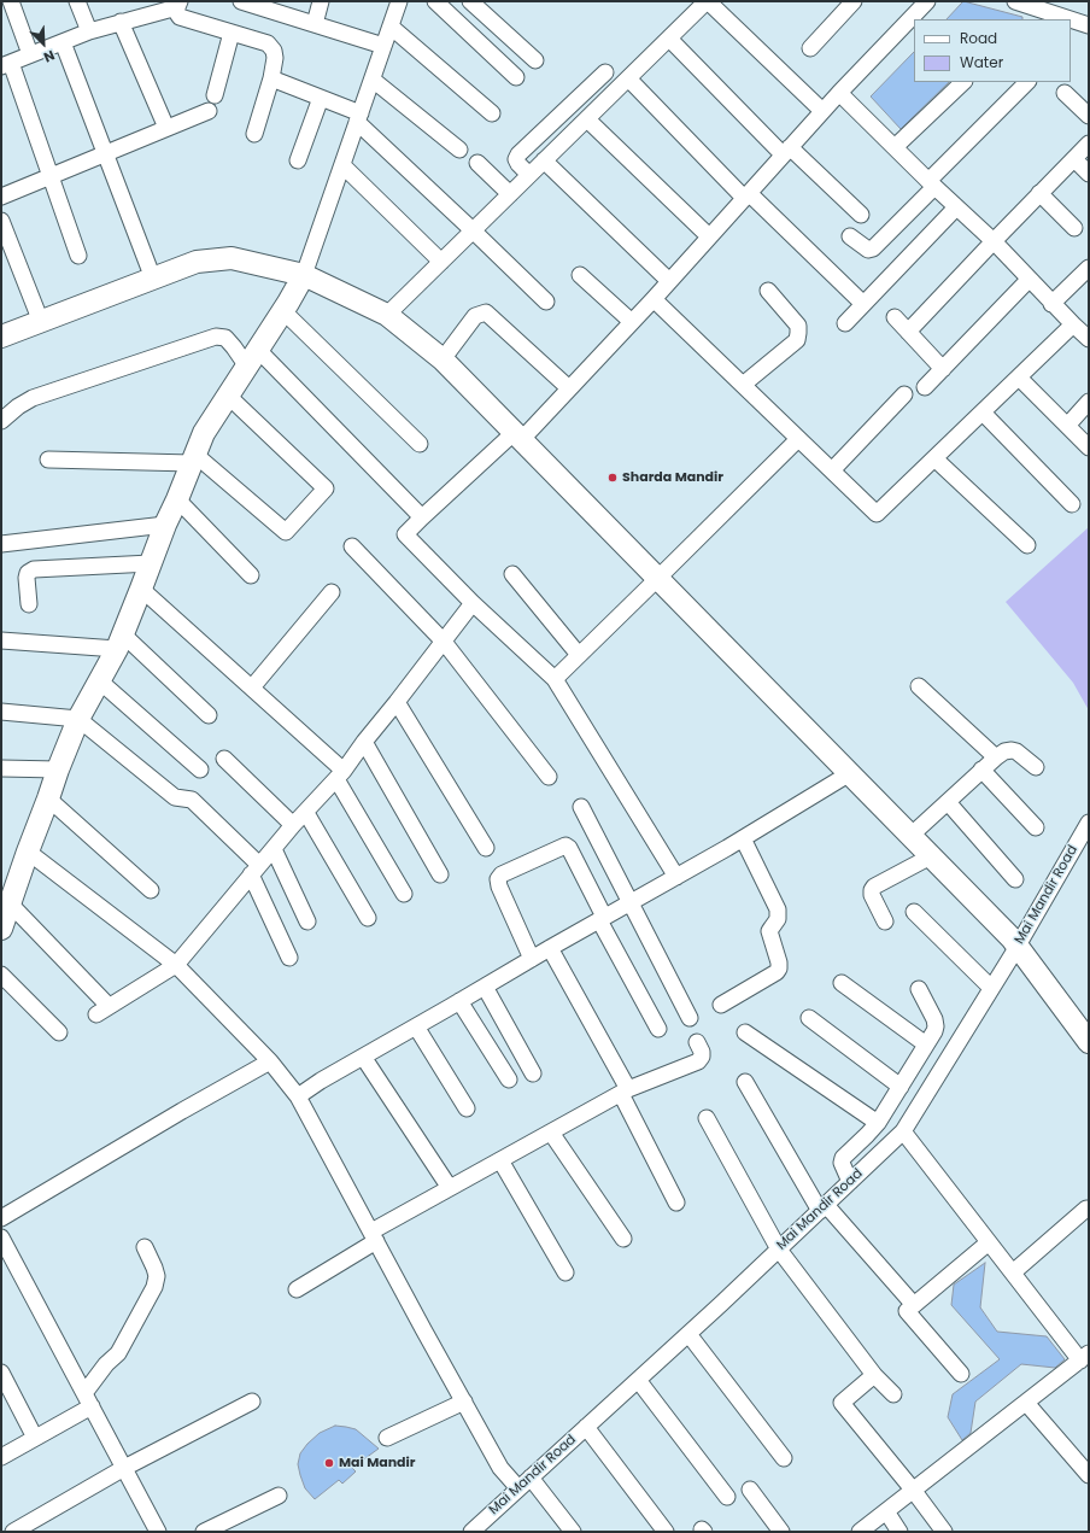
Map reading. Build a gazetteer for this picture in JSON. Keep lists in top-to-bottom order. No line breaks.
{"streets":{"street":["Mai Mandir Road"]},"places":["Sharda Mandir","Mai Mandir"],"legend":["Road","Water"],"north":"bottom right"}
